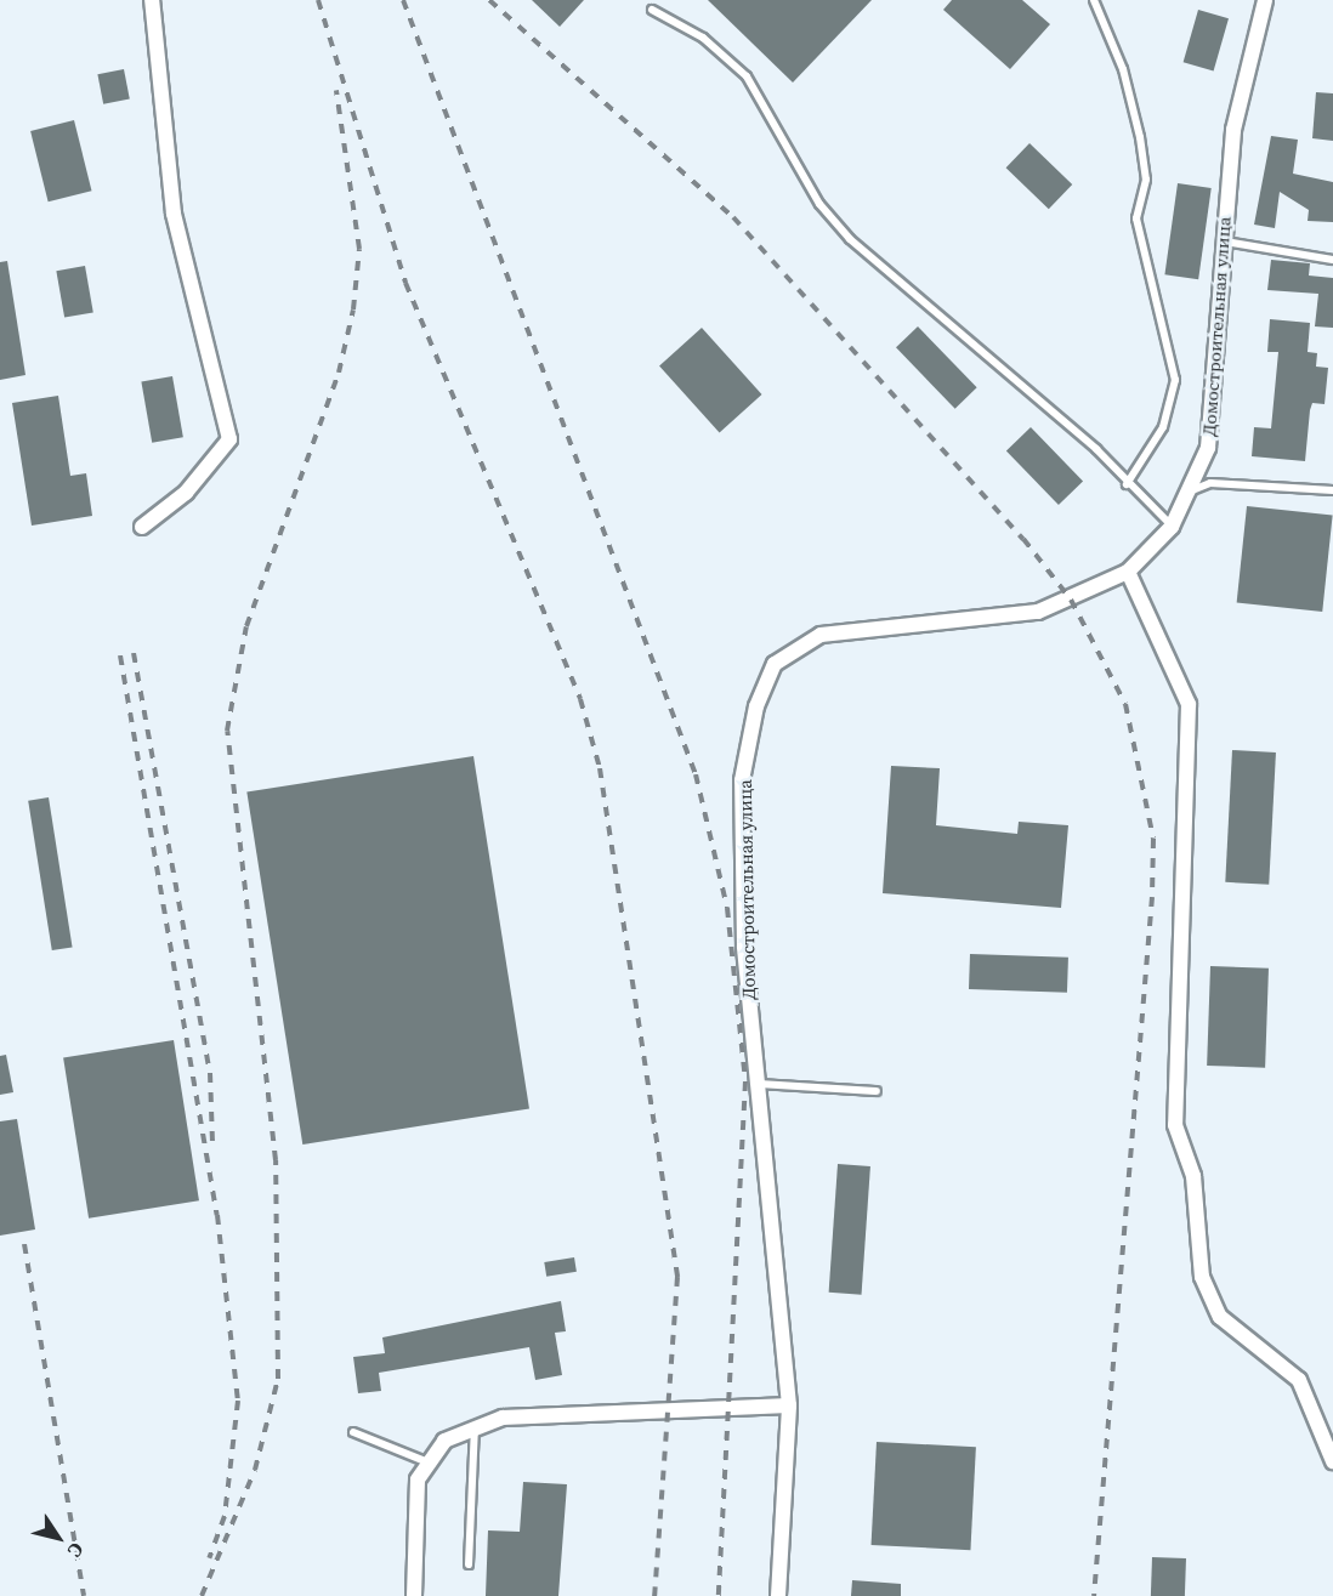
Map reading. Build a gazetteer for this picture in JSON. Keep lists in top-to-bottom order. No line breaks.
{"streets":{"street":["Домостроительная улица"]},"north":"bottom right"}
